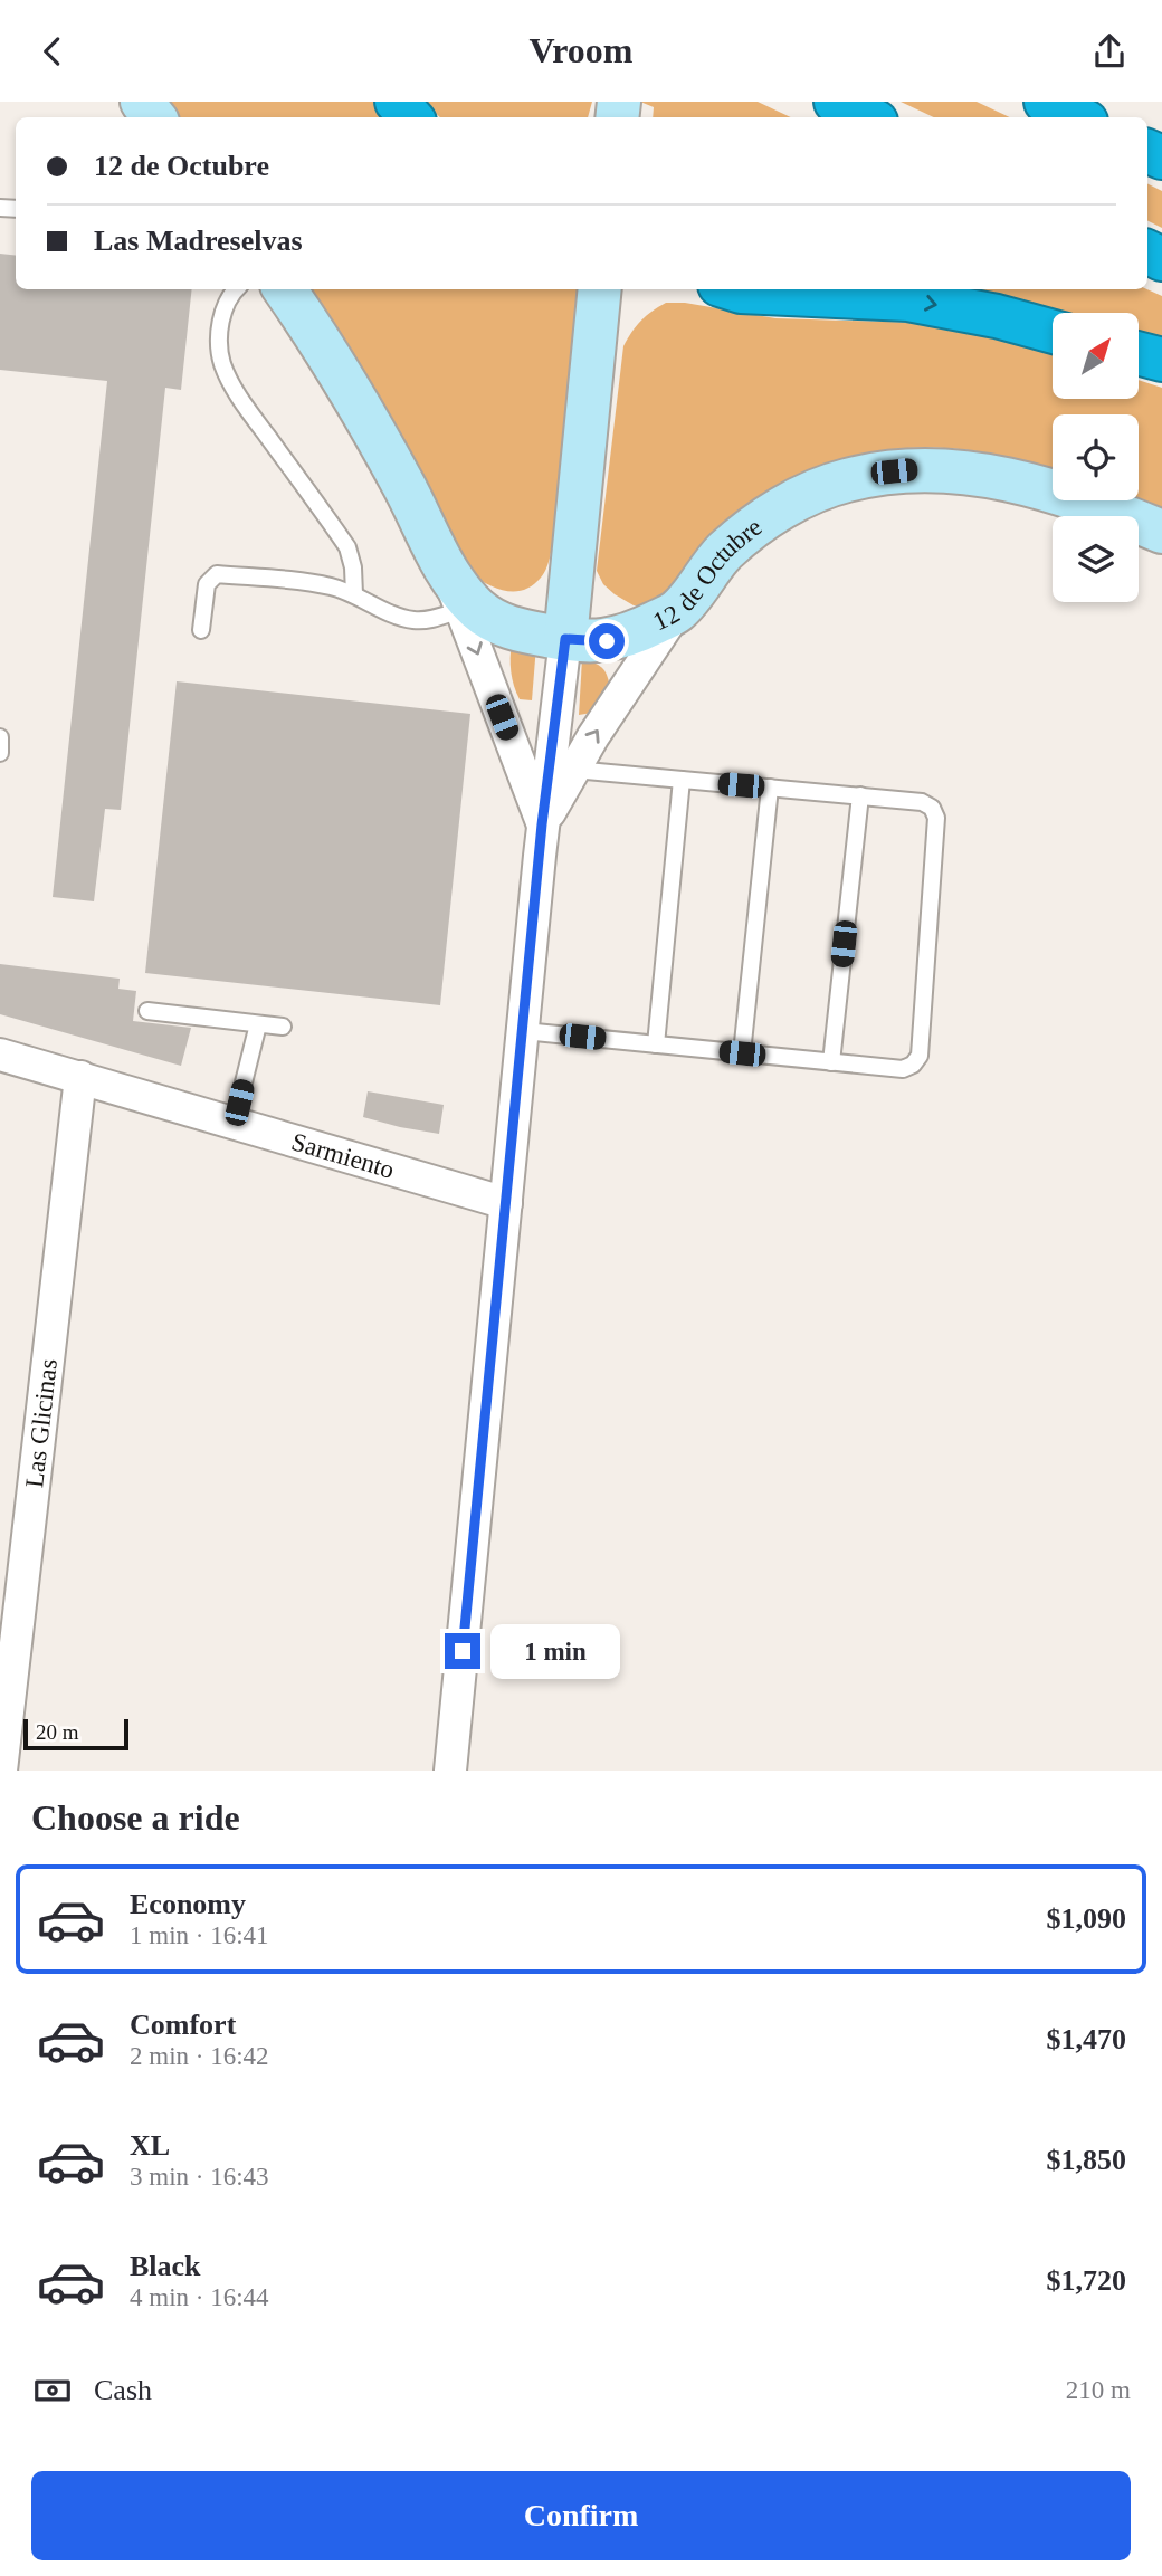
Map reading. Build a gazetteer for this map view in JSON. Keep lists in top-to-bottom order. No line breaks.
{"streets":{"street":["12 de Octubre","Sarmiento","Las Glicinas"]},"crossings":[["Sarmiento","Las Glicinas"]],"scale_bar":"20 m","north":"top right","page":{"header":"Vroom","banner":["12 de Octubre","Las Madreselvas"],"bubble":"1 min","scale":"20 m","heading":"Choose a ride","list":[{"name":"Economy","note":"1 min · 16:41","value":"$1,090"},{"name":"Comfort","note":"2 min · 16:42","value":"$1,470"},{"name":"XL","note":"3 min · 16:43","value":"$1,850"},{"name":"Black","note":"4 min · 16:44","value":"$1,720"}],"pay":["Cash","210 m"],"buttons":"Confirm"}}
